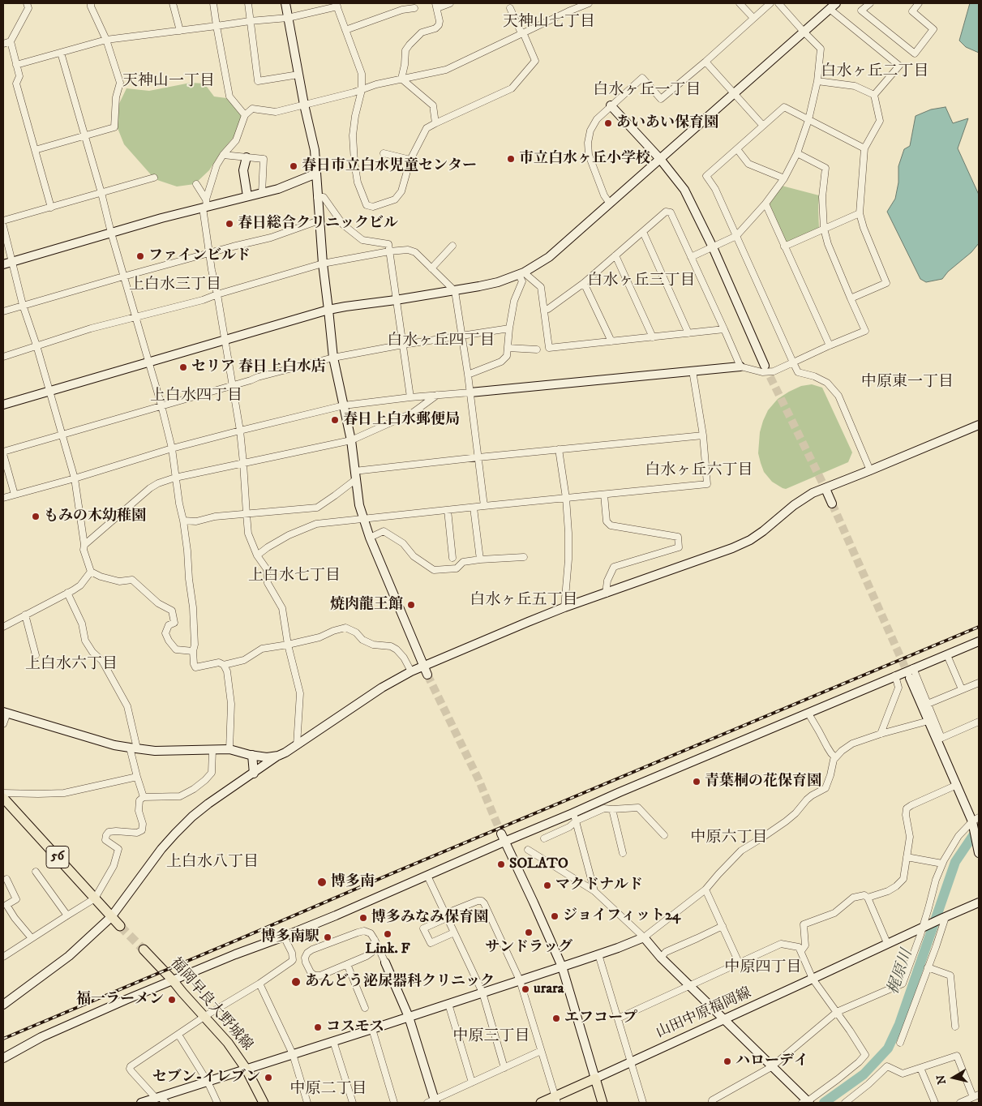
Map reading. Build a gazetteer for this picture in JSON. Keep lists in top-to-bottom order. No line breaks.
{"streets":{"main road":["56","福岡早良大野城線"],"street":["山田中原福岡線"]},"districts":["天神山七丁目","白水ヶ丘二丁目","天神山一丁目","白水ヶ丘一丁目","白水ヶ丘三丁目","上白水三丁目","白水ヶ丘四丁目","中原東一丁目","上白水四丁目","白水ヶ丘六丁目","上白水七丁目","白水ヶ丘五丁目","上白水六丁目","中原六丁目","上白水八丁目","中原四丁目","中原三丁目","中原二丁目"],"water":["梶原川"],"places":["あいあい保育園","市立白水ヶ丘小学校","春日市立白水児童センター","春日総合クリニックビル","ファインビルド","セリア 春日上白水店","春日上白水郵便局","もみの木幼稚園","焼肉龍王館","青葉桐の花保育園","SOLATO","博多南","マクドナルド","ジョイフィット24","博多みなみ保育園","サンドラッグ","Link. F","博多南駅","あんどう泌尿器科クリニック","urara","福一ラーメン","エフコープ","コスモス","ハローデイ","セブン-イレブン"],"north":"left"}
